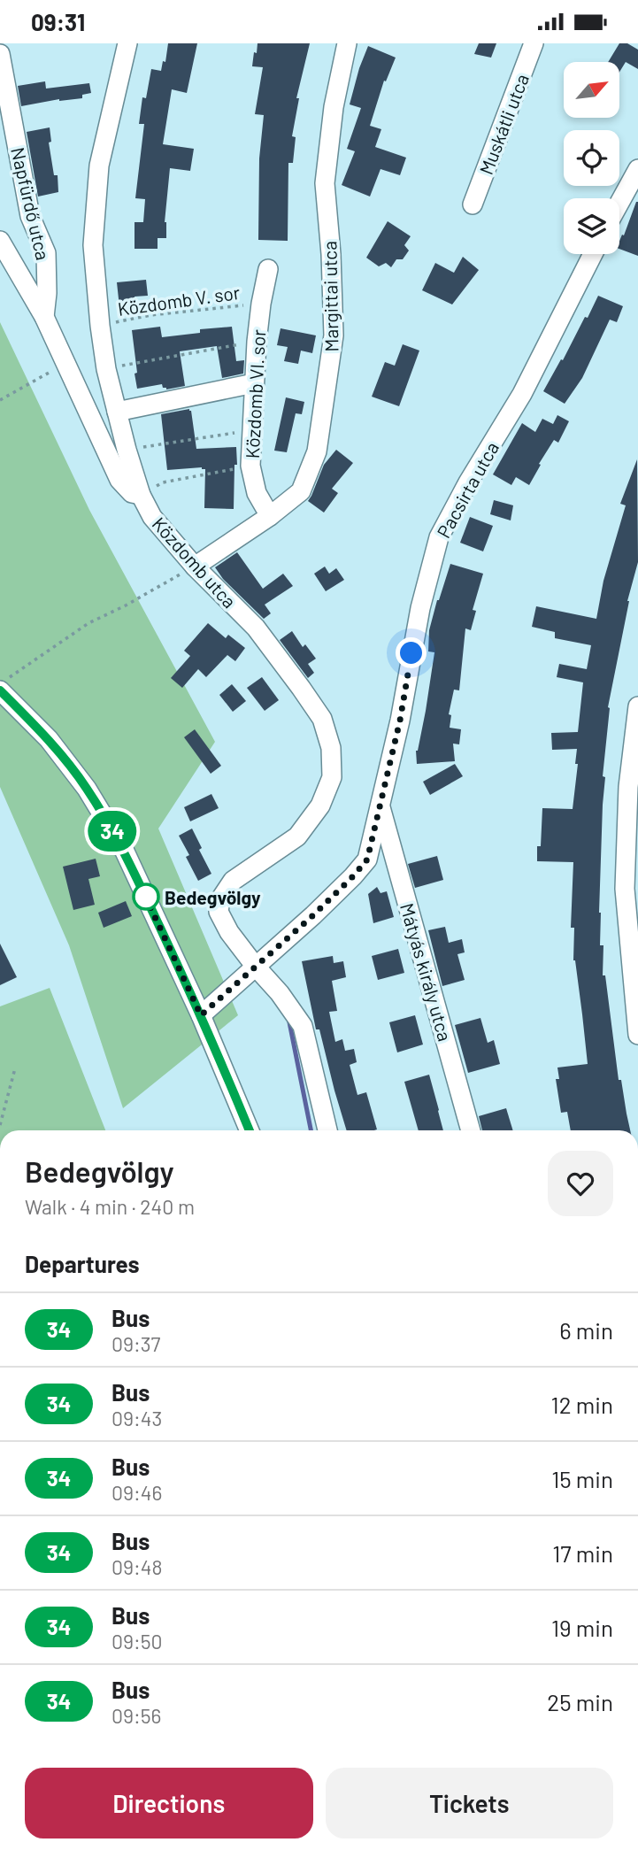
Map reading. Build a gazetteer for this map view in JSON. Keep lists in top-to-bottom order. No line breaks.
{"streets":{"street":["Muskátli utca","Napfürdő utca","Margittai utca","Közdomb VI. sor","Pacsirta utca","Közdomb utca","Mátyás király utca"],"path":["Közdomb V. sor"]},"crossings":[["Napfürdő utca","Közdomb utca"],["Margittai utca","Közdomb VI. sor"],["Margittai utca","Közdomb utca"],["Közdomb V. sor","Közdomb VI. sor"],["Közdomb V. sor","Közdomb utca"],["Pacsirta utca","Közdomb utca"],["Pacsirta utca","Mátyás király utca"]],"places":["Bedegvölgy"],"lines":["bus line 34"],"north":"top right","page":{"status":"09:31","on_map":"34","heading":[["Bedegvölgy","Walk · 4 min · 240 m"],"Departures"],"list":[{"mark":"34","name":"Bus","note":"09:37","value":"6 min"},{"mark":"34","name":"Bus","note":"09:43","value":"12 min"},{"mark":"34","name":"Bus","note":"09:46","value":"15 min"},{"mark":"34","name":"Bus","note":"09:48","value":"17 min"},{"mark":"34","name":"Bus","note":"09:50","value":"19 min"},{"mark":"34","name":"Bus","note":"09:56","value":"25 min"}],"buttons":["Directions","Tickets"]}}
